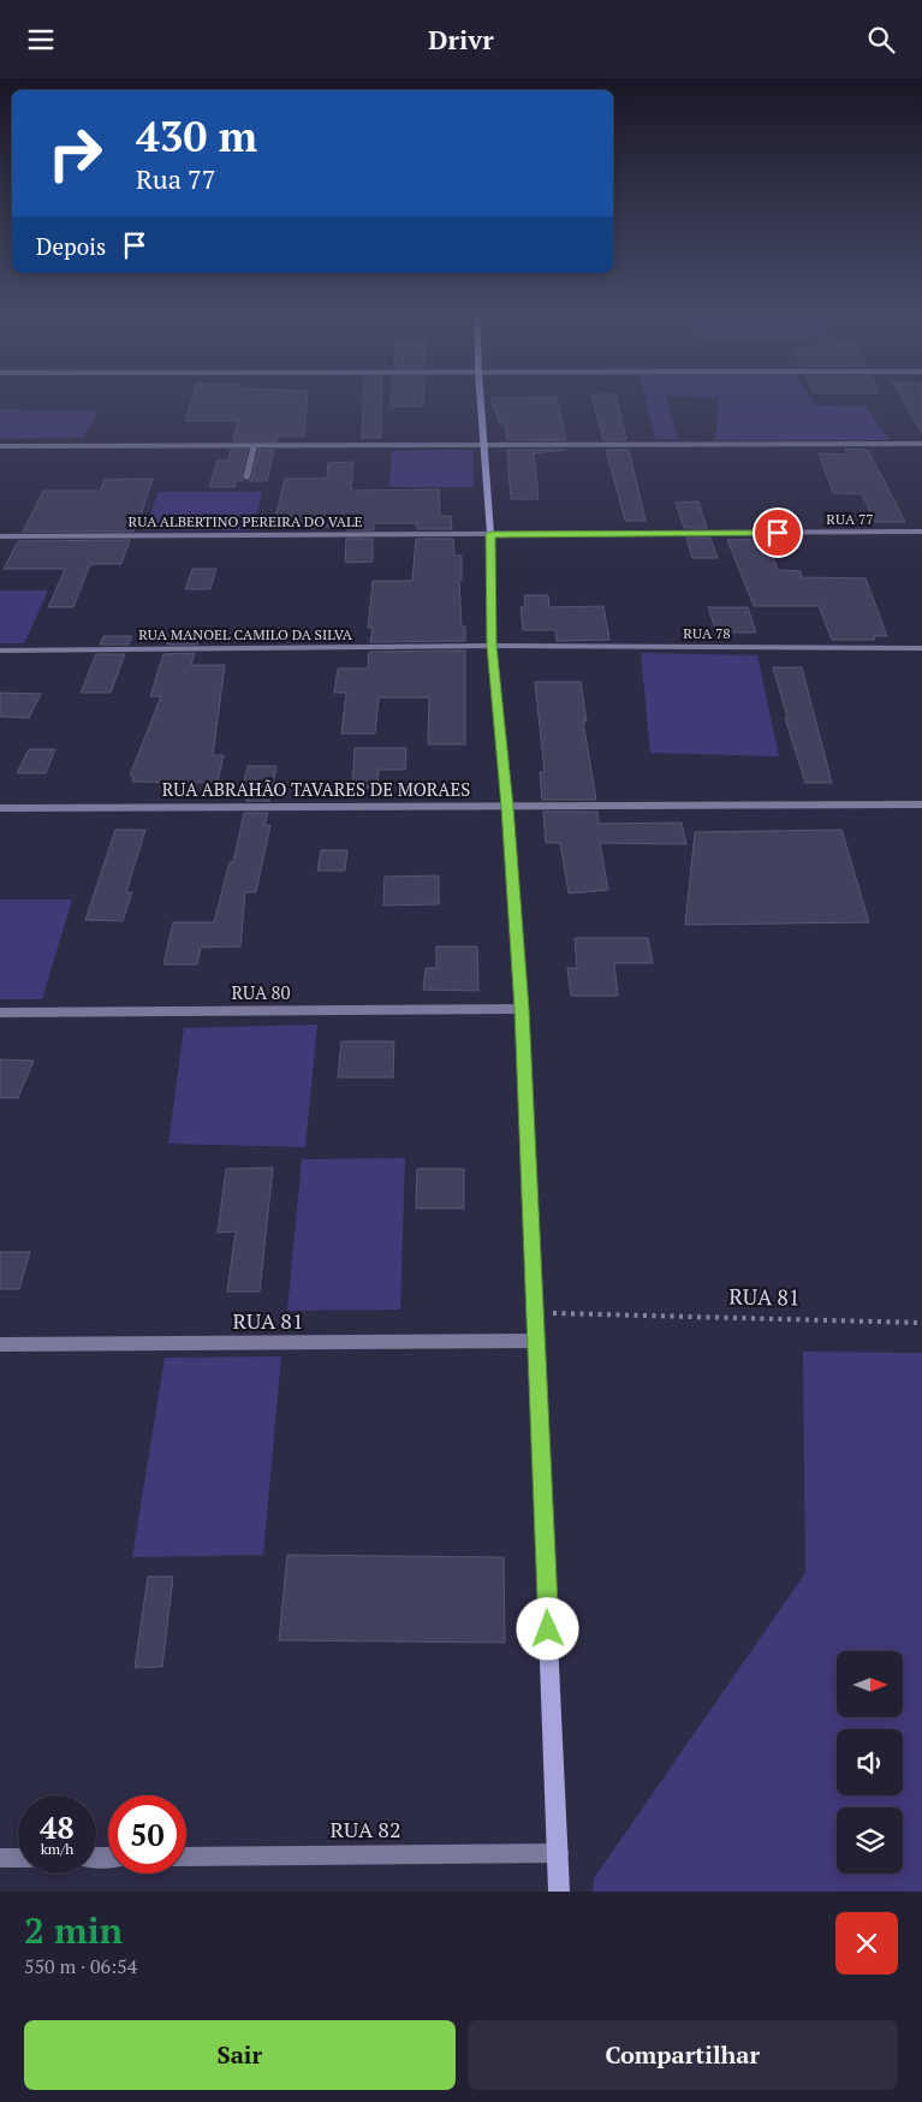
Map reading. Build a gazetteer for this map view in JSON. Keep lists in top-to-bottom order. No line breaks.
{"streets":{"street":["RUA 77","RUA ALBERTINO PEREIRA DO VALE","RUA 78","RUA MANOEL CAMILO DA SILVA","RUA ABRAHÃO TAVARES DE MORAES","RUA 80","RUA 81","RUA 82"]},"crossings":[["RUA 77","RUA ALBERTINO PEREIRA DO VALE"],["RUA 78","RUA MANOEL CAMILO DA SILVA"]],"north":"right","page":{"header":"Drivr","turn":["430 m","Rua 77"],"then":"Depois","speed":"48 km/h","limit":"50","heading":["2 min","550 m · 06:54"],"buttons":["Sair","Compartilhar"]}}
